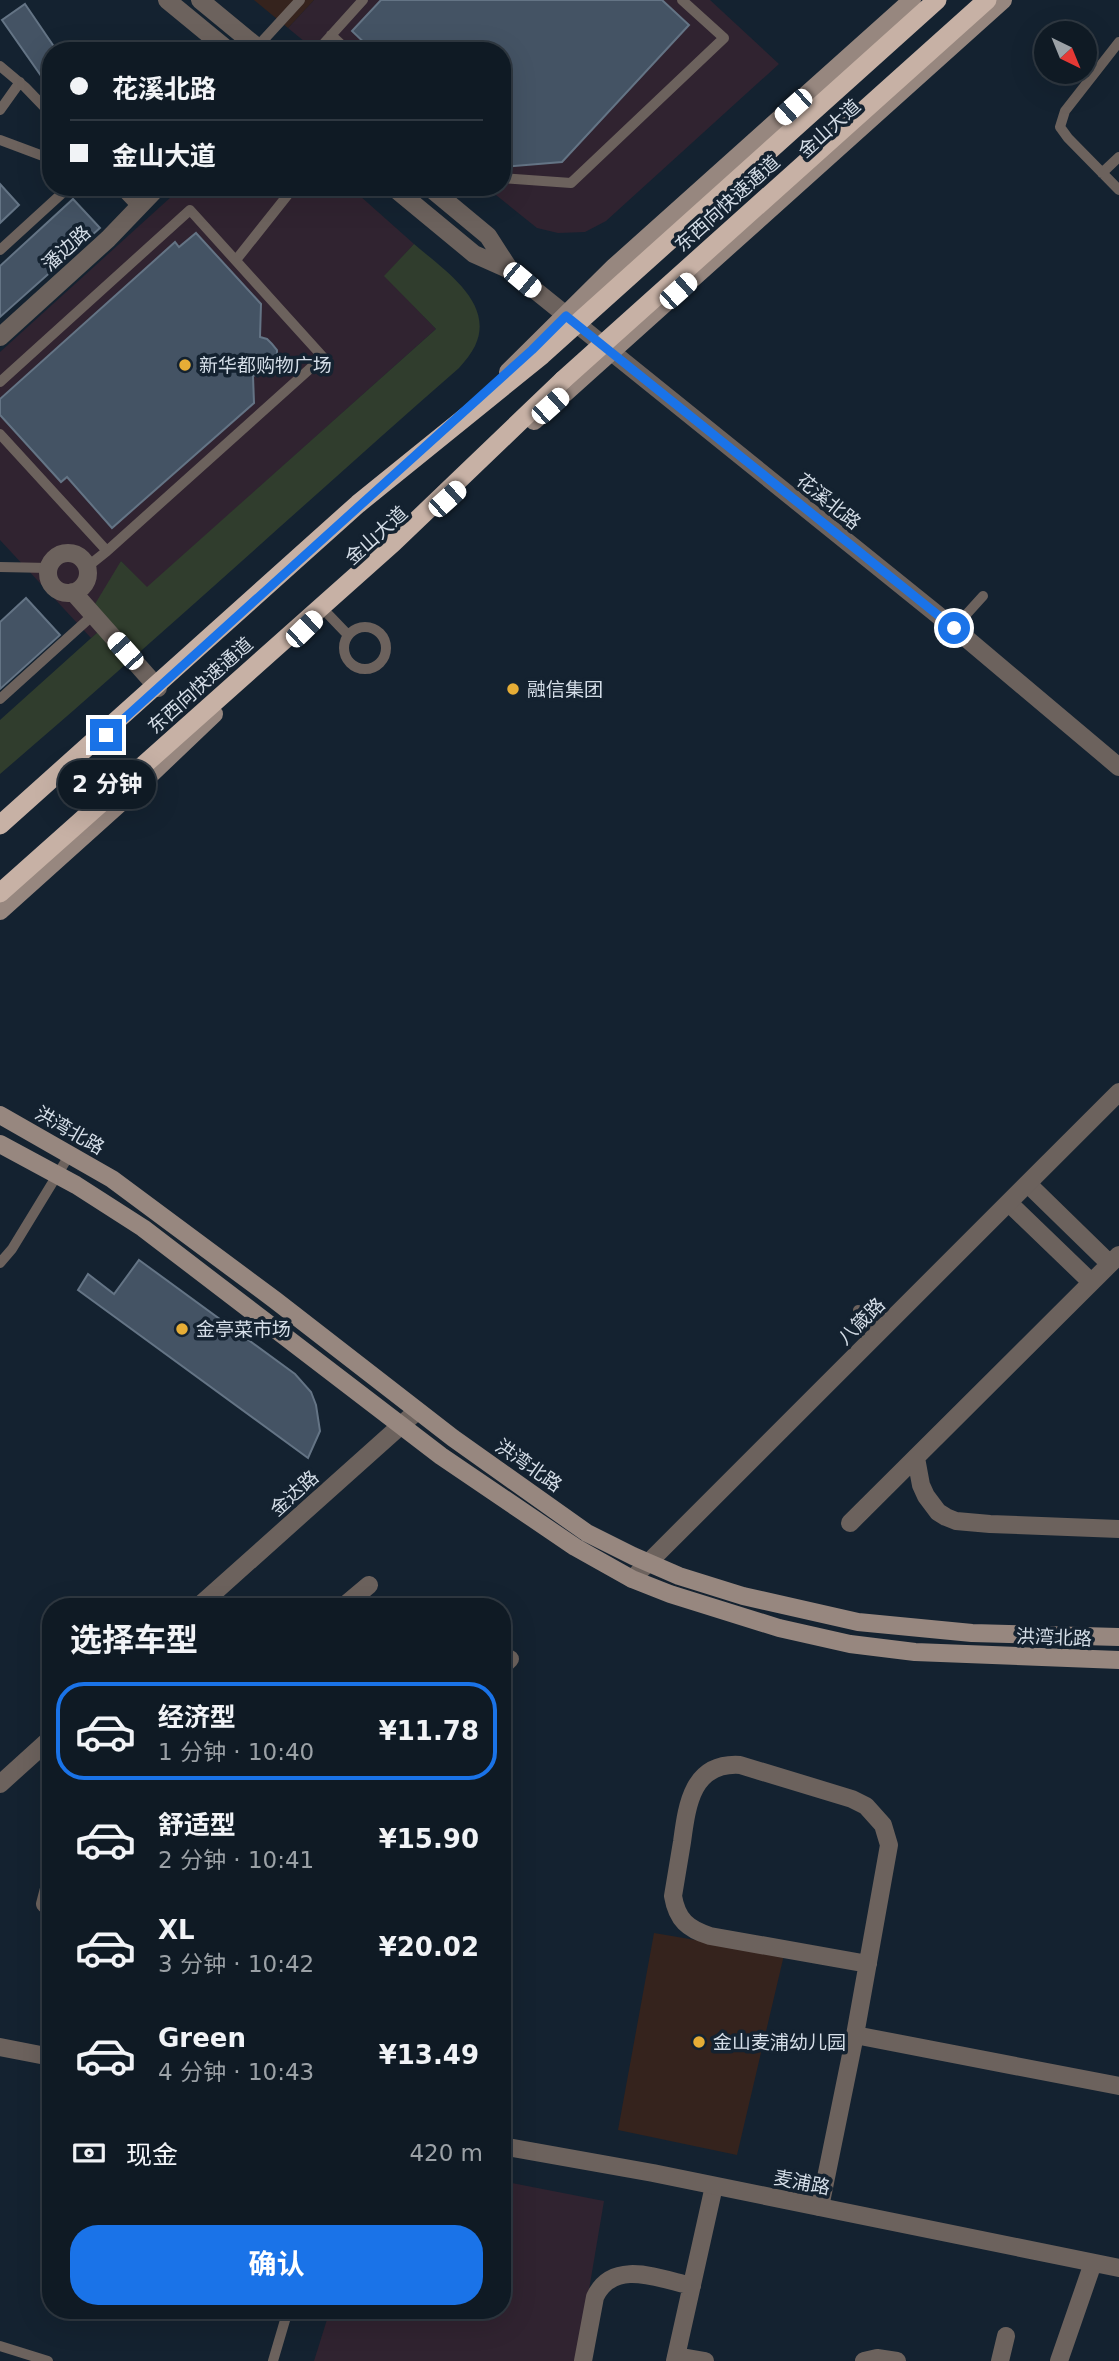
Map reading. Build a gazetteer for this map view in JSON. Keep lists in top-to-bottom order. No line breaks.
{"streets":{"highway":["东西向快速通道"],"main road":["金山大道","洪湾北路"],"street":["潘边路","花溪北路","八箴路","金达路","麦浦路"]},"crossings":[["金山大道","花溪北路"],["洪湾北路","八箴路"],["洪湾北路","金达路"]],"places":["新华都购物广场","融信集团","金亭菜市场","金山麦浦幼儿园"],"north":"bottom right","page":{"banner":["花溪北路","金山大道"],"bubble":"2 分钟","heading":"选择车型","list":[{"name":"经济型","note":"1 分钟 · 10:40","value":"¥11.78"},{"name":"舒适型","note":"2 分钟 · 10:41","value":"¥15.90"},{"name":"XL","note":"3 分钟 · 10:42","value":"¥20.02"},{"name":"Green","note":"4 分钟 · 10:43","value":"¥13.49"}],"pay":["现金","420 m"],"buttons":"确认"}}
